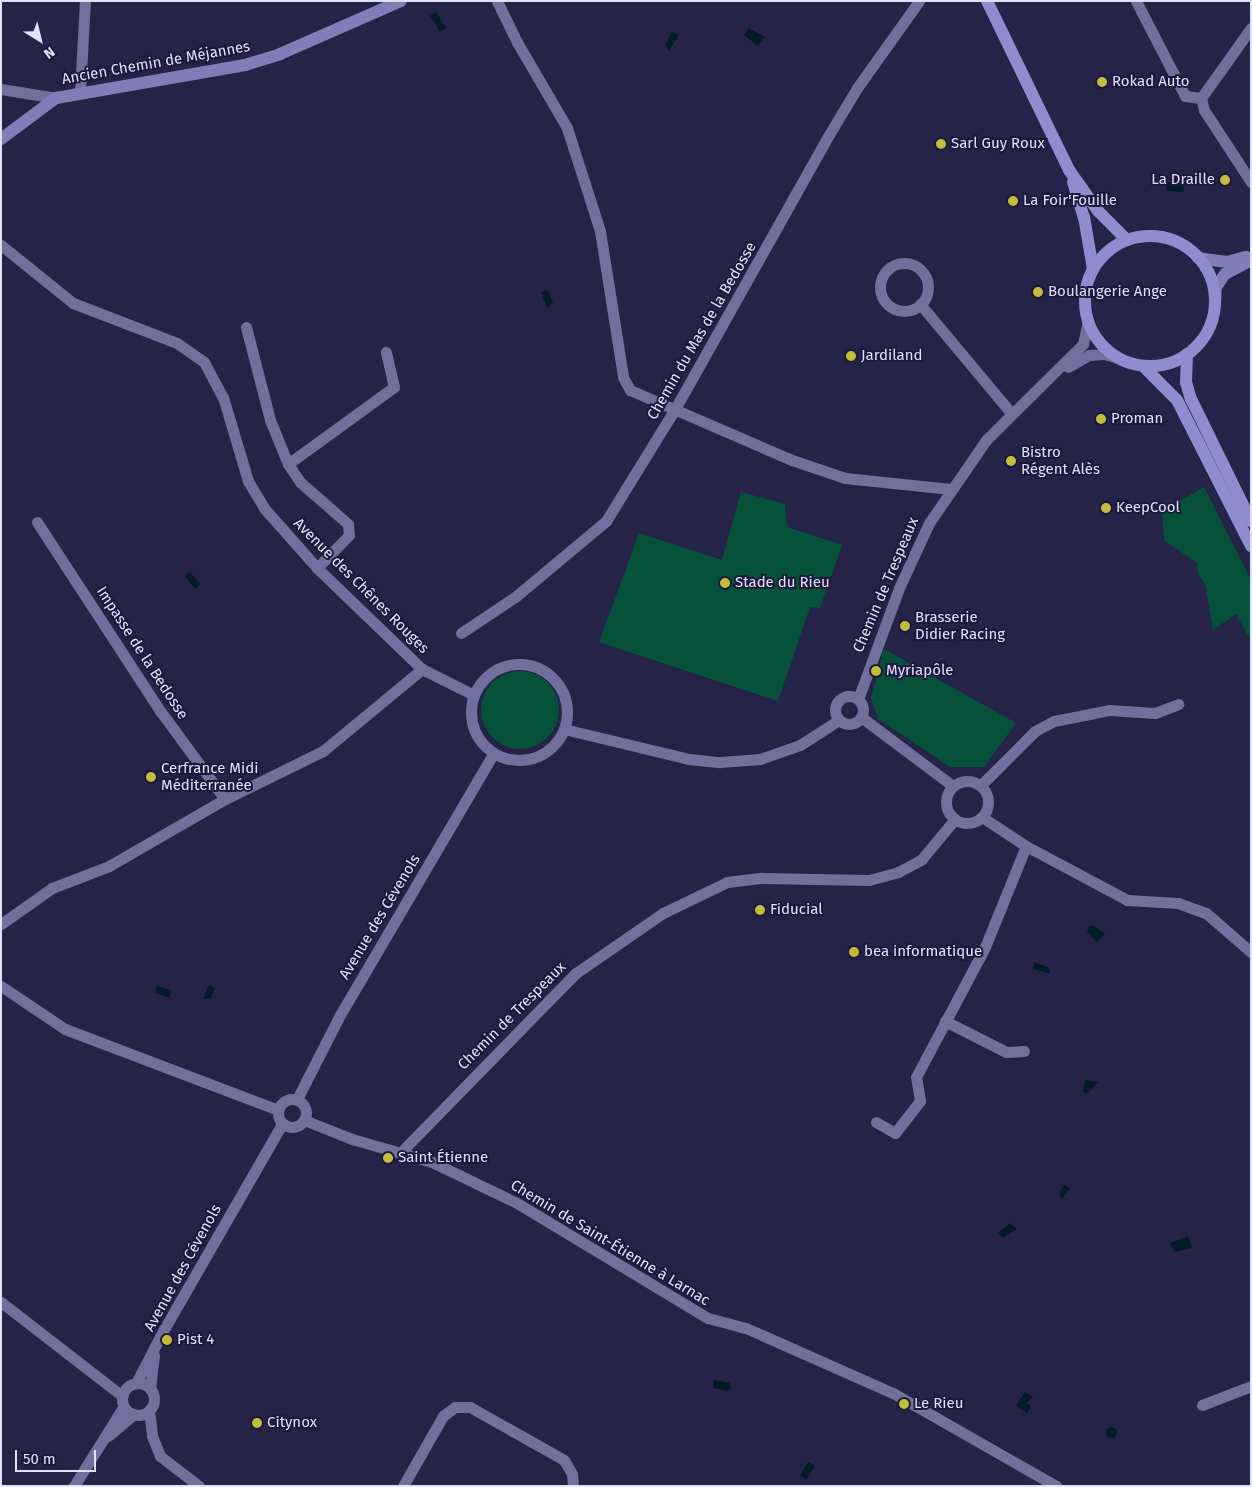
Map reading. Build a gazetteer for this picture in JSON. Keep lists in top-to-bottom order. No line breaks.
{"streets":{"street":["Ancien Chemin de Méjannes","Chemin du Mas de la Bedosse","Chemin de Trespeaux","Avenue des Chênes Rouges","Impasse de la Bedosse","Avenue des Cévenols","Chemin de Saint-Étienne à Larnac"]},"crossings":[["Chemin de Trespeaux","Chemin de Saint-Étienne à Larnac"],["Avenue des Chênes Rouges","Avenue des Cévenols"],["Avenue des Cévenols","Chemin de Saint-Étienne à Larnac"]],"places":["Rokad Auto","Sarl Guy Roux","La Draille","La Foir'Fouille","Boulangerie Ange","Jardiland","Proman","Bistro Régent Alès","KeepCool","Stade du Rieu","Brasserie Didier Racing","Myriapôle","Cerfrance Midi Méditerranée","Fiducial","bea informatique","Saint Étienne","Pist 4","Le Rieu","Citynox"],"scale_bar":"50 m","north":"bottom right"}
